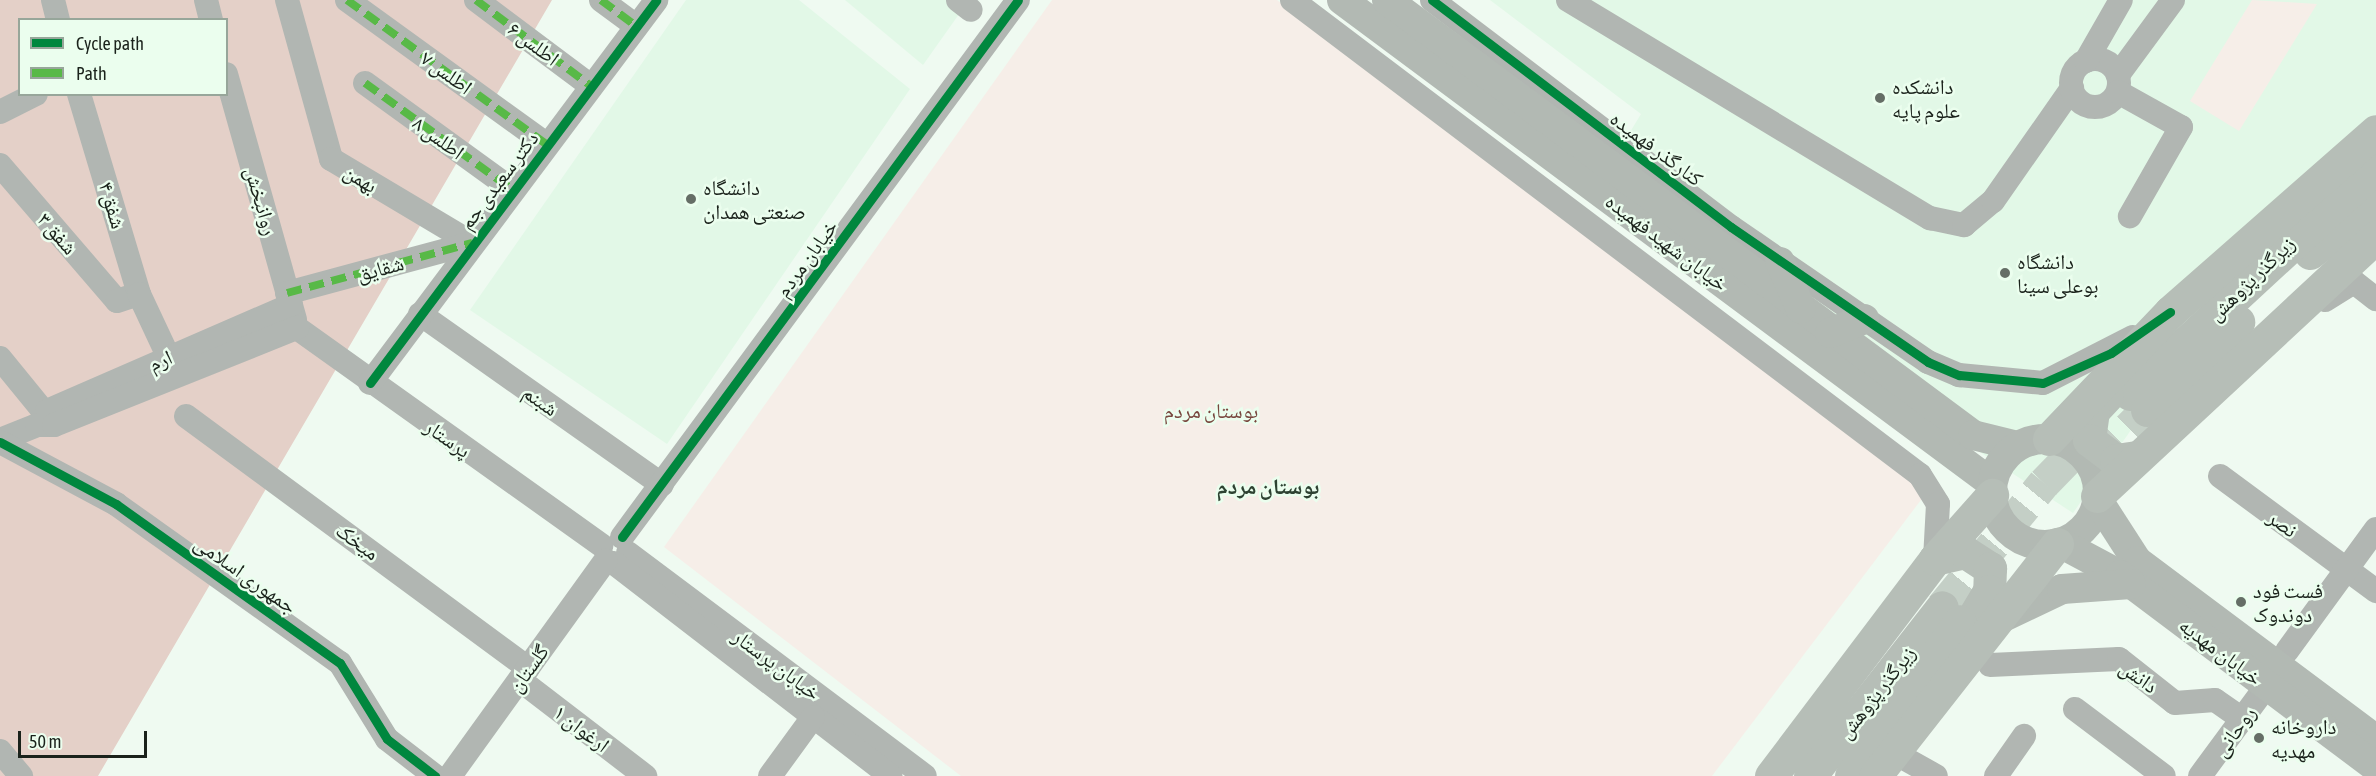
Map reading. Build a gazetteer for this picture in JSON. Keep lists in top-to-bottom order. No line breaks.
{"streets":{"highway":["زیرگذر پژوهش"],"main road":["خیابان شهید فهمیده","خیابان مهدیه"],"street":["اطلس ۶","اطلس ۷","اطلس ۸","کنارگذر فهمیده","بهمن","دکتر سعیدی جم","روانبخش","شفق ۴","شفق ۳","خیابان مردم","شقایق","ارم","شبنم","پرستار","نصر","میخک","جمهوری اسلامی","خیابان پرستار","گلستان","دانش","ارغوان ۱","روحانی"]},"crossings":[["اطلس ۶","دکتر سعیدی جم"],["اطلس ۷","دکتر سعیدی جم"],["اطلس ۸","دکتر سعیدی جم"],["بهمن","دکتر سعیدی جم"],["بهمن","شقایق"],["دکتر سعیدی جم","شقایق"],["دکتر سعیدی جم","شبنم"],["دکتر سعیدی جم","پرستار"],["روانبخش","شقایق"],["روانبخش","ارم"],["روانبخش","پرستار"],["شفق ۴","شفق ۳"],["خیابان شهید فهمیده","خیابان مهدیه"],["خیابان مردم","شبنم"],["خیابان مردم","پرستار"],["خیابان مردم","خیابان پرستار"],["خیابان مردم","گلستان"],["شقایق","ارم"],["ارم","پرستار"],["ارم","جمهوری اسلامی"],["پرستار","خیابان پرستار"],["پرستار","گلستان"],["میخک","گلستان"],["میخک","ارغوان ۱"],["خیابان مهدیه","روحانی"],["خیابان پرستار","گلستان"],["گلستان","ارغوان ۱"],["دانش","روحانی"]],"districts":["بوستان مردم"],"parks":["بوستان مردم"],"places":["دانشکده علوم پایه","دانشگاه صنعتی همدان","دانشگاه بوعلی سینا","فست فود دوندوک","داروخانه مهدیه"],"legend":["Cycle path","Path"],"scale_bar":"50 m"}
